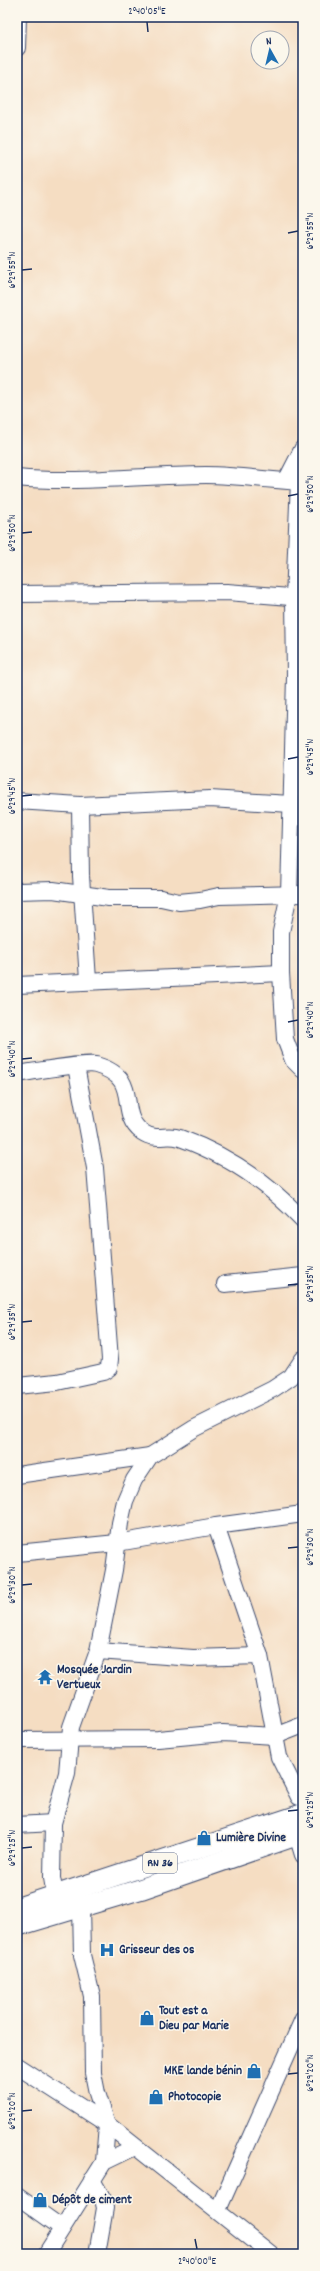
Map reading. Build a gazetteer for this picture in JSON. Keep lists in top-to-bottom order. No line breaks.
{"streets":{"main road":["RN 36"]},"places":{"temple":["Mosquée Jardin Vertueux"],"shop":["Lumière Divine","Tout est a Dieu par Marie","MKE lande bénin","Photocopie","Dépôt de ciment"],"hospital":["Grisseur des os"]},"north":"top","coordinates":["2°40'05\"E","6°29'55\"N","6°29'50\"N","6°29'45\"N","6°29'40\"N","6°29'35\"N","6°29'30\"N","6°29'25\"N","6°29'20\"N","2°40'00\"E"]}
